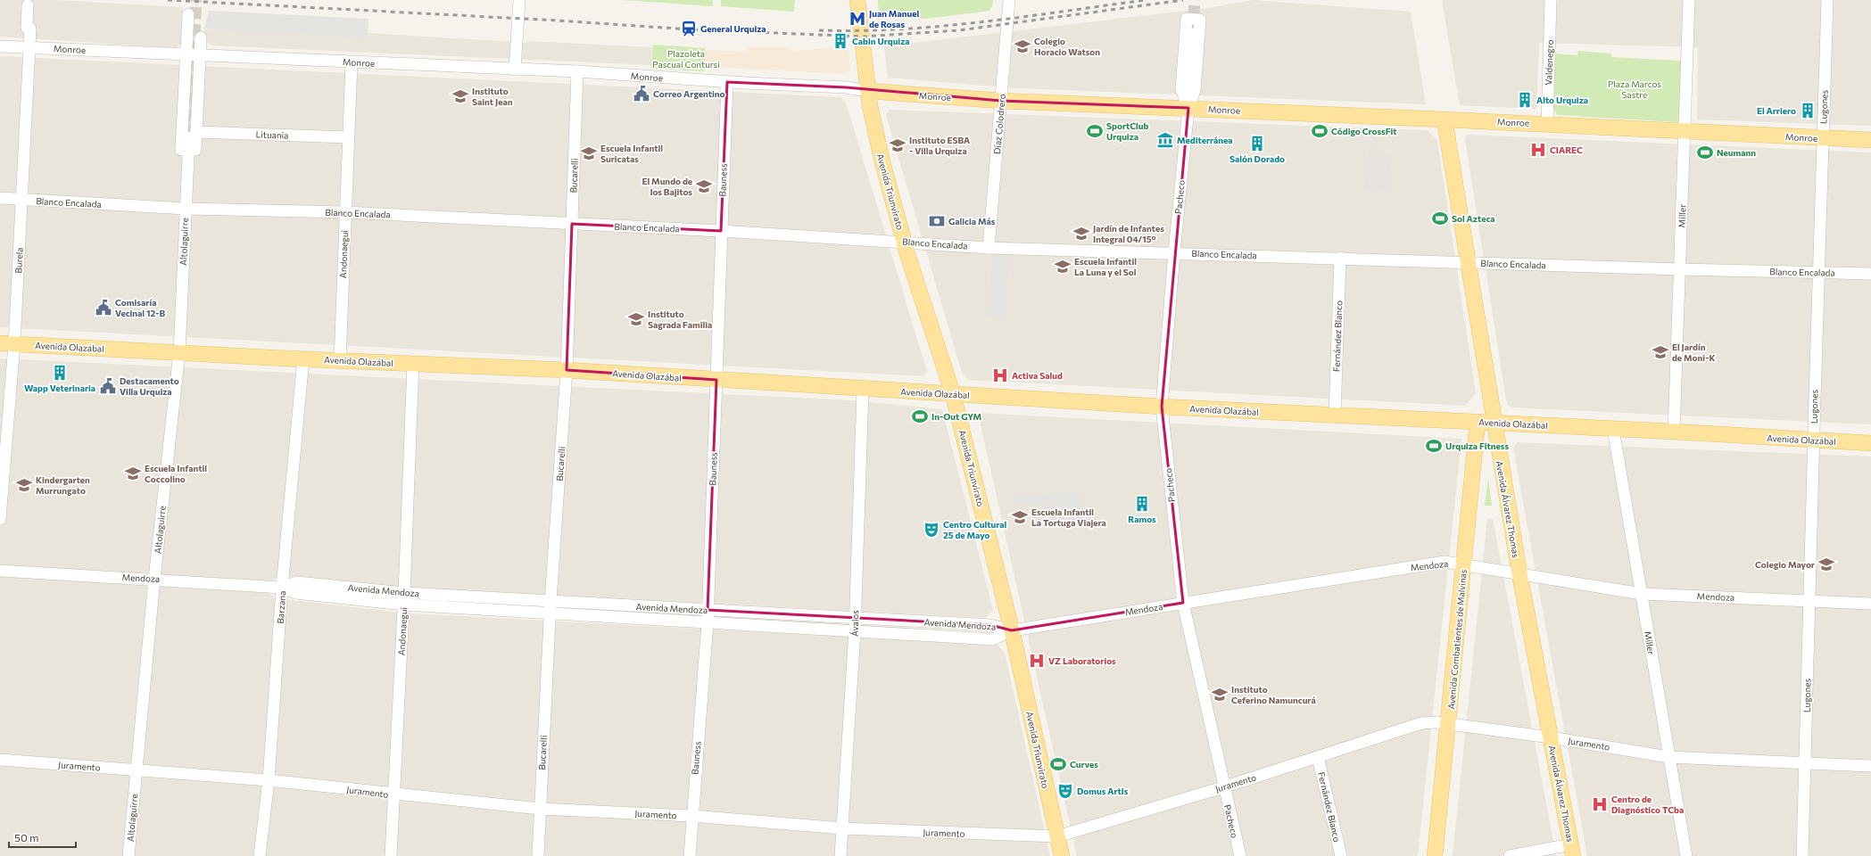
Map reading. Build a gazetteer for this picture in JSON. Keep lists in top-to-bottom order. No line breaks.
{"streets":{"main road":["Monroe","Avenida Triunvirato","Avenida Olazábal","Avenida Álvarez Thomas","Avenida Combatientes de Malvinas"],"street":["Valdenegro","Lugones","Díaz Colodrero","Lituania","Bucarelli","Bauness","Pacheco","Blanco Encalada","Miller","Altolaguirre","Andonaegui","Burela","Fernández Blanco","Mendoza","Avenida Mendoza","Barzana","Ávalos","Juramento"]},"crossings":[["Monroe","Valdenegro"],["Monroe","Lugones"],["Monroe","Díaz Colodrero"],["Monroe","Bucarelli"],["Monroe","Bauness"],["Monroe","Avenida Triunvirato"],["Monroe","Pacheco"],["Monroe","Miller"],["Monroe","Altolaguirre"],["Monroe","Andonaegui"],["Monroe","Burela"],["Monroe","Avenida Álvarez Thomas"],["Lugones","Blanco Encalada"],["Lugones","Avenida Olazábal"],["Lugones","Mendoza"],["Lugones","Juramento"],["Díaz Colodrero","Blanco Encalada"],["Lituania","Altolaguirre"],["Lituania","Andonaegui"],["Bucarelli","Blanco Encalada"],["Bucarelli","Avenida Olazábal"],["Bucarelli","Avenida Mendoza"],["Bucarelli","Juramento"],["Bauness","Blanco Encalada"],["Bauness","Avenida Olazábal"],["Bauness","Avenida Mendoza"],["Bauness","Juramento"],["Avenida Triunvirato","Blanco Encalada"],["Avenida Triunvirato","Avenida Olazábal"],["Avenida Triunvirato","Mendoza"],["Avenida Triunvirato","Avenida Mendoza"],["Avenida Triunvirato","Juramento"],["Pacheco","Blanco Encalada"],["Pacheco","Avenida Olazábal"],["Pacheco","Mendoza"],["Pacheco","Juramento"],["Blanco Encalada","Miller"],["Blanco Encalada","Altolaguirre"],["Blanco Encalada","Andonaegui"],["Blanco Encalada","Burela"],["Blanco Encalada","Fernández Blanco"],["Blanco Encalada","Avenida Álvarez Thomas"],["Miller","Avenida Olazábal"],["Miller","Mendoza"],["Miller","Juramento"],["Altolaguirre","Avenida Olazábal"],["Altolaguirre","Mendoza"],["Altolaguirre","Juramento"],["Andonaegui","Avenida Olazábal"],["Andonaegui","Avenida Mendoza"],["Andonaegui","Juramento"],["Burela","Avenida Olazábal"],["Fernández Blanco","Avenida Olazábal"],["Fernández Blanco","Juramento"],["Avenida Olazábal","Avenida Álvarez Thomas"],["Avenida Olazábal","Barzana"],["Avenida Olazábal","Ávalos"],["Avenida Olazábal","Avenida Combatientes de Malvinas"],["Avenida Álvarez Thomas","Mendoza"],["Avenida Álvarez Thomas","Juramento"],["Mendoza","Avenida Mendoza"],["Mendoza","Barzana"],["Mendoza","Avenida Combatientes de Malvinas"],["Avenida Mendoza","Barzana"],["Avenida Mendoza","Ávalos"],["Barzana","Juramento"],["Ávalos","Juramento"],["Avenida Combatientes de Malvinas","Juramento"]],"parks":["Plazoleta Pascual Contursi","Plaza Marcos Sastre"],"places":{"metro station":["Juan Manuel de Rosas"],"station":["General Urquiza"],"building":["Cabin Urquiza","Alto Urquiza","El Arriero","Salón Dorado","Wapp Veterinaria","Ramos"],"school or university":["Colegio Horacio Watson","Instituto Saint Jean","Instituto ESBA - Villa Urquiza","Escuela Infantil Suricatas","El Mundo de los Bajitos","Jardín de Infantes Integral 04/15°","Escuela Infantil La Luna y el Sol","Instituto Sagrada Familia","El Jardín de Moni-K","Escuela Infantil Coccolino","Kindergarten Murrungato","Escuela Infantil La Tortuga Viajera","Colegio Mayor","Instituto Ceferino Namuncurá"],"public building":["Correo Argentino","Comisaría Vecinal 12-B","Destacamento Villa Urquiza"],"sports":["SportClub Urquiza","Código CrossFit","Neumann","Sol Azteca","In-Out GYM","Urquiza Fitness","Curves"],"museum":["Mediterránea"],"hospital":["CIAREC","Activa Salud","VZ Laboratorios","Centro de Diagnóstico TCba"],"bank":["Galicia Más"],"theatre":["Centro Cultural 25 de Mayo","Domus Artis"]},"scale_bar":"50 m"}
